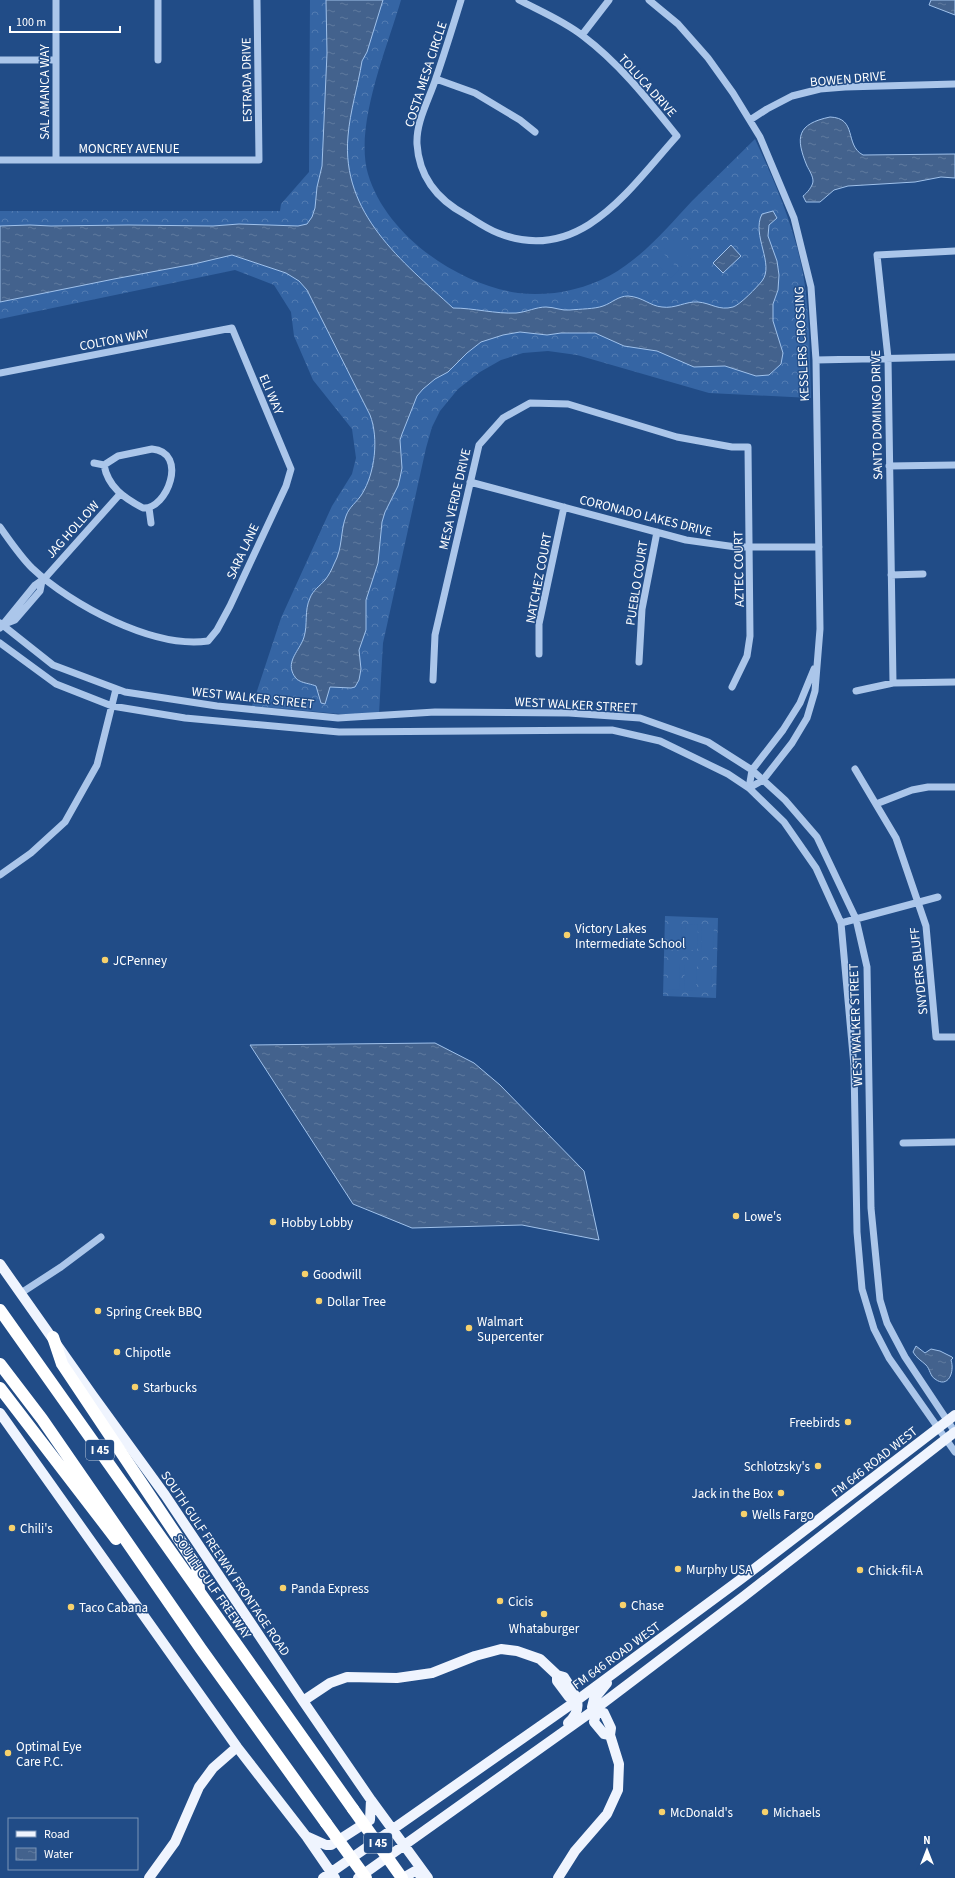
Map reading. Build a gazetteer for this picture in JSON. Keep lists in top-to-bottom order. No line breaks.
{"streets":{"highway":["I 45","SOUTH GULF FREEWAY"],"main road":["FM 646 ROAD WEST","SOUTH GULF FREEWAY FRONTAGE ROAD"],"street":["COSTA MESA CIRCLE","BOWEN DRIVE","ESTRADA DRIVE","TOLUCA DRIVE","SAL AMANCA WAY","MONCREY AVENUE","COLTON WAY","KESSLERS CROSSING","ELI WAY","SANTO DOMINGO DRIVE","MESA VERDE DRIVE","CORONADO LAKES DRIVE","JAG HOLLOW","SARA LANE","AZTEC COURT","NATCHEZ COURT","PUEBLO COURT","WEST WALKER STREET","SNYDERS BLUFF"]},"crossings":[["COSTA MESA CIRCLE","TOLUCA DRIVE"],["BOWEN DRIVE","KESSLERS CROSSING"],["ESTRADA DRIVE","MONCREY AVENUE"],["SAL AMANCA WAY","MONCREY AVENUE"],["COLTON WAY","ELI WAY"],["KESSLERS CROSSING","CORONADO LAKES DRIVE"],["KESSLERS CROSSING","WEST WALKER STREET"],["ELI WAY","SARA LANE"],["MESA VERDE DRIVE","CORONADO LAKES DRIVE"],["MESA VERDE DRIVE","AZTEC COURT"],["CORONADO LAKES DRIVE","AZTEC COURT"],["CORONADO LAKES DRIVE","NATCHEZ COURT"],["CORONADO LAKES DRIVE","PUEBLO COURT"],["JAG HOLLOW","SARA LANE"],["JAG HOLLOW","WEST WALKER STREET"],["WEST WALKER STREET","FM 646 ROAD WEST"],["FM 646 ROAD WEST","SOUTH GULF FREEWAY FRONTAGE ROAD"]],"places":["Victory Lakes Intermediate School","JCPenney","Lowe's","Hobby Lobby","Goodwill","Dollar Tree","Spring Creek BBQ","Walmart Supercenter","Chipotle","Starbucks","Freebirds","Schlotzsky's","Jack in the Box","Wells Fargo","Chili's","Murphy USA","Chick-fil-A","Panda Express","Cicis","Chase","Taco Cabana","Whataburger","Optimal Eye Care P.C.","McDonald's","Michaels"],"legend":["Road","Water"],"scale_bar":"100 m","north":"top"}
